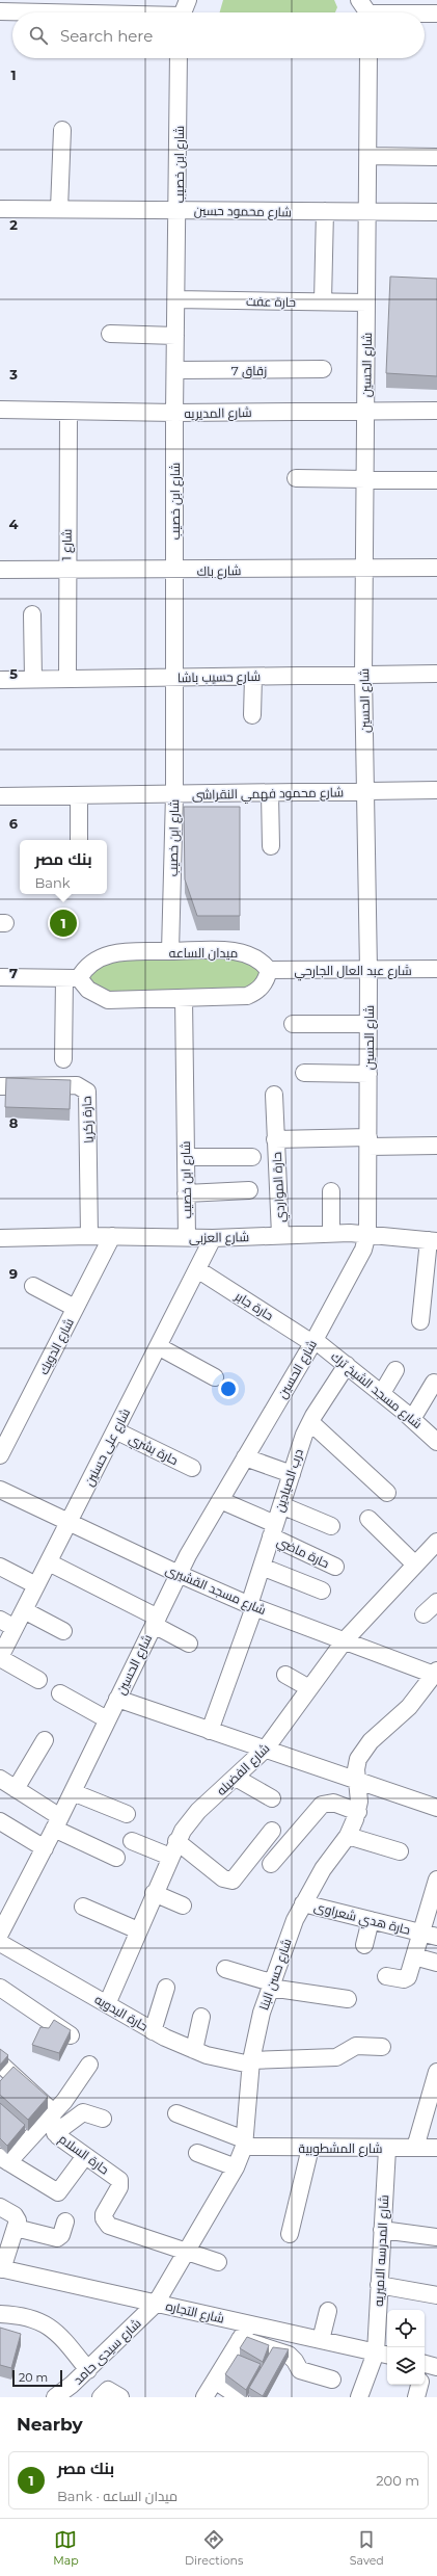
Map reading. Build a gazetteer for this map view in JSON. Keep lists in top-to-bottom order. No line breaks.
{"streets":{"street":["شارع ابن خصيب","شارع محمود حسين","حارة عفت","شارع الحسين","زقاق 7","شارع المديريه","شارع 1","شارع باك","شارع حسيب باشا","شارع محمود فهمي النقراشى","ميدان الساعه","شارع عبد العال الجارحي","حارة زكريا","حارة المواردي","شارع العزبى","حارة جابر","شارع الدويك","شارع مسجد الشيخ ترك","شارع على حسنين","حارة بشري","درب الصيادين","حارة ماضي","شارع مسجد القشيرى","شارع الفضيله","حارة هدي شعراوى","شارع حسن البنا","حارة البدويه","شارع المشطوبية","حارة السلام","شارع المدرسه الاميريه","شارع التجاره","شارع سيدى حامد"]},"crossings":[["شارع ابن خصيب","شارع محمود حسين"],["شارع ابن خصيب","حارة عفت"],["شارع ابن خصيب","زقاق 7"],["شارع ابن خصيب","شارع المديريه"],["شارع ابن خصيب","شارع باك"],["شارع ابن خصيب","شارع حسيب باشا"],["شارع ابن خصيب","شارع محمود فهمي النقراشى"],["شارع ابن خصيب","ميدان الساعه"],["شارع ابن خصيب","شارع العزبى"],["شارع محمود حسين","شارع الحسين"],["حارة عفت","شارع الحسين"],["شارع الحسين","شارع المديريه"],["شارع الحسين","شارع باك"],["شارع الحسين","شارع حسيب باشا"],["شارع الحسين","شارع محمود فهمي النقراشى"],["شارع الحسين","شارع عبد العال الجارحي"],["شارع الحسين","حارة المواردي"],["شارع الحسين","شارع العزبى"],["شارع الحسين","حارة جابر"],["شارع الحسين","شارع مسجد الشيخ ترك"],["شارع الحسين","حارة ماضي"],["شارع الحسين","شارع مسجد القشيرى"],["شارع المديريه","شارع 1"],["شارع 1","شارع باك"],["شارع 1","شارع حسيب باشا"],["ميدان الساعه","شارع عبد العال الجارحي"],["حارة زكريا","شارع العزبى"],["حارة المواردي","شارع العزبى"],["شارع العزبى","شارع الدويك"],["شارع العزبى","شارع على حسنين"],["حارة جابر","شارع مسجد الشيخ ترك"],["حارة جابر","شارع على حسنين"],["شارع مسجد الشيخ ترك","درب الصيادين"],["شارع على حسنين","حارة بشري"],["شارع على حسنين","شارع مسجد القشيرى"],["درب الصيادين","حارة ماضي"],["درب الصيادين","شارع مسجد القشيرى"],["شارع مسجد القشيرى","شارع الفضيله"],["شارع مسجد القشيرى","شارع حسن البنا"],["شارع الفضيله","حارة البدويه"],["حارة هدي شعراوى","شارع حسن البنا"],["شارع حسن البنا","حارة البدويه"],["شارع حسن البنا","شارع المشطوبية"],["شارع حسن البنا","حارة السلام"],["شارع حسن البنا","شارع التجاره"],["شارع حسن البنا","شارع سيدى حامد"],["شارع المشطوبية","شارع المدرسه الاميريه"],["شارع المدرسه الاميريه","شارع التجاره"],["شارع التجاره","شارع سيدى حامد"]],"scale_bar":"20 m","page":{"search":"Search here","popup":["بنك مصر","Bank"],"pins":"1","scale":"20 m","heading":"Nearby","list":[{"mark":"1","name":"بنك مصر","note":"Bank · ميدان الساعه","value":"200 m"}],"nav":["Map","Directions","Saved"]},"grid":{"rows":["1","2","3","4","5","6","7","8","9"]}}
